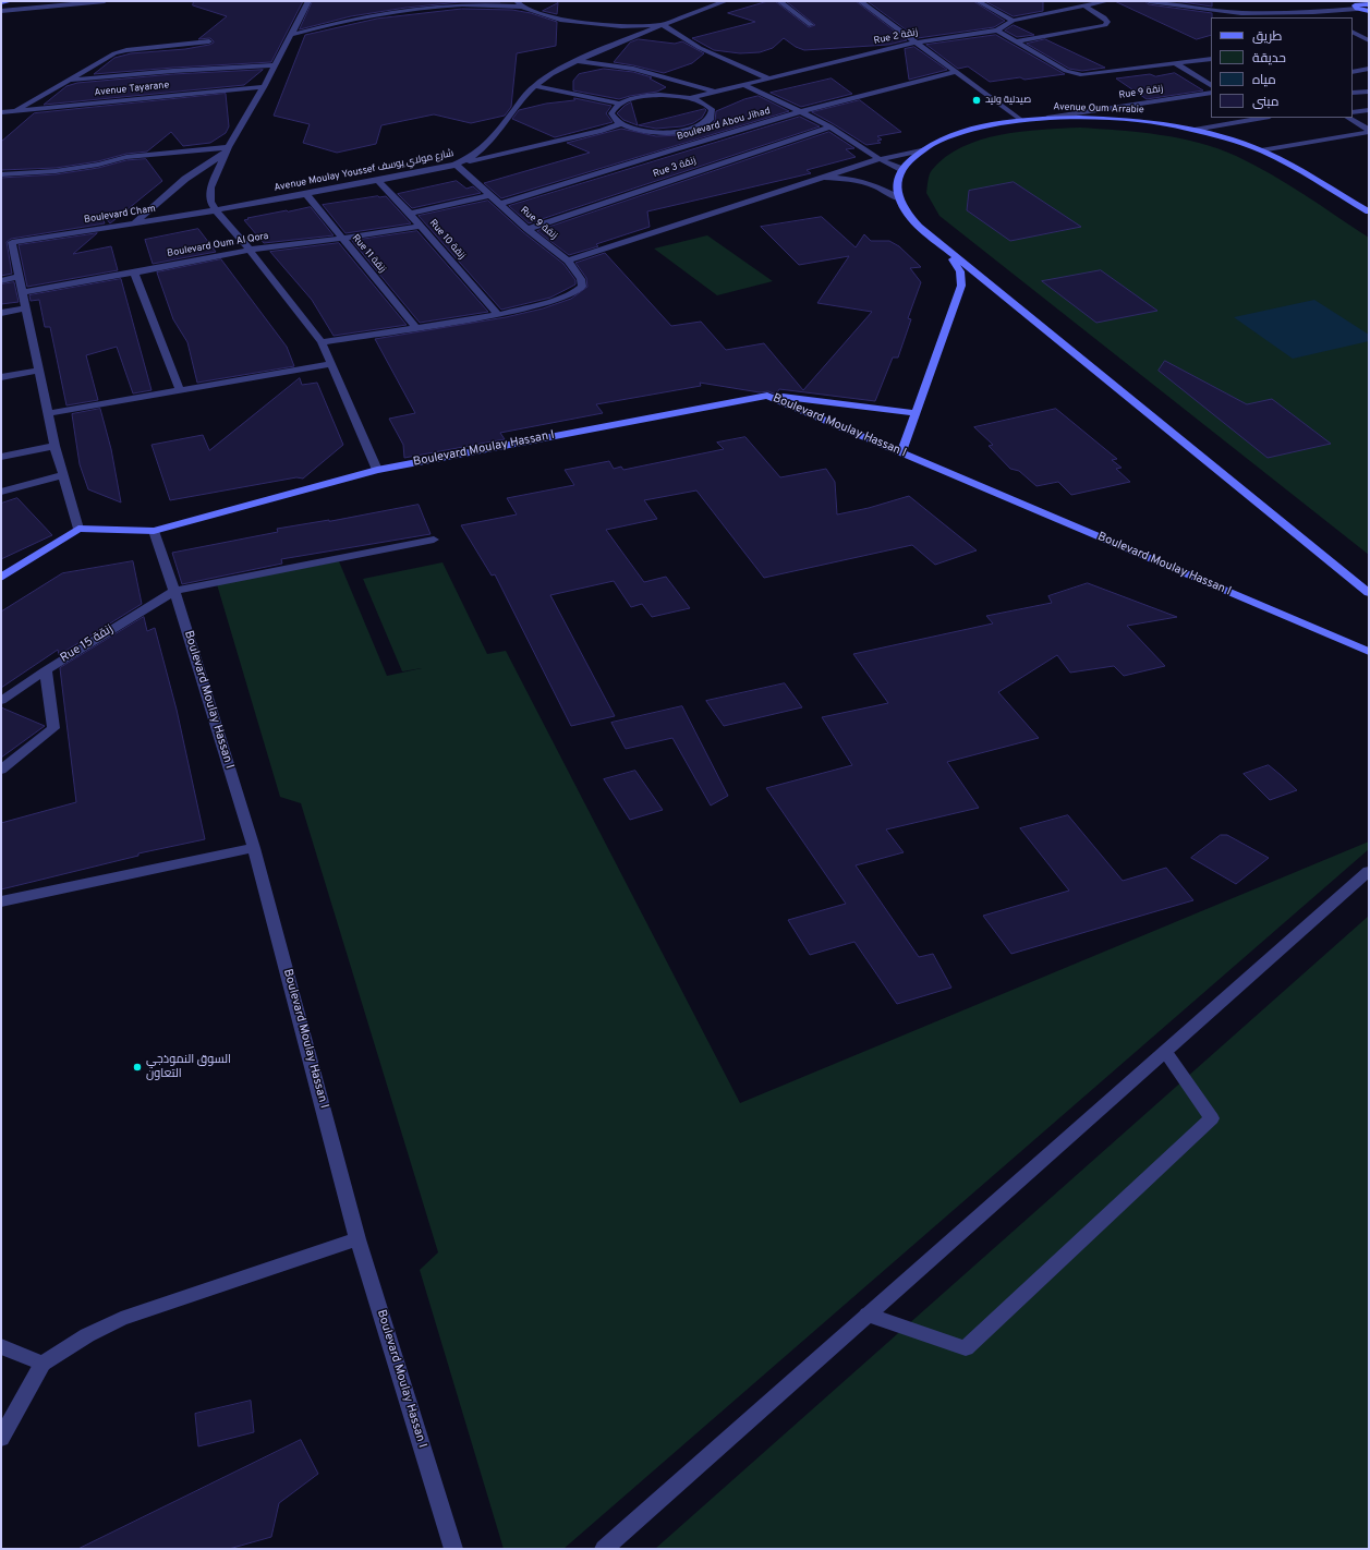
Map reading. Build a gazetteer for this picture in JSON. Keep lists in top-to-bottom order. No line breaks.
{"streets":{"street":["Rue 2 زنقة","Avenue Tayarane","Rue 9 زنقة","Avenue Oum Arrabie","Boulevard Abou Jihad","Rue 3 زنقة","Avenue Moulay Youssef شارع مولاي يوسف","Boulevard Cham","Rue 10 زنقة","Boulevard Oum Al Qora","Rue 11 زنقة","Boulevard Moulay Hassan I","Rue 15 زنقة"]},"crossings":[["Rue 9 زنقة","Avenue Oum Arrabie"],["Rue 9 زنقة","Boulevard Abou Jihad"],["Rue 9 زنقة","Rue 3 زنقة"],["Rue 9 زنقة","Avenue Moulay Youssef شارع مولاي يوسف"],["Rue 9 زنقة","Rue 10 زنقة"],["Avenue Moulay Youssef شارع مولاي يوسف","Boulevard Cham"],["Avenue Moulay Youssef شارع مولاي يوسف","Rue 10 زنقة"],["Avenue Moulay Youssef شارع مولاي يوسف","Rue 11 زنقة"],["Rue 10 زنقة","Boulevard Oum Al Qora"],["Boulevard Oum Al Qora","Rue 11 زنقة"],["Boulevard Moulay Hassan I","Rue 15 زنقة"]],"places":["صيدلية وليد","السوق النموذجي التعاون"],"legend":["طريق","حديقة","مياه","مبنى"]}
